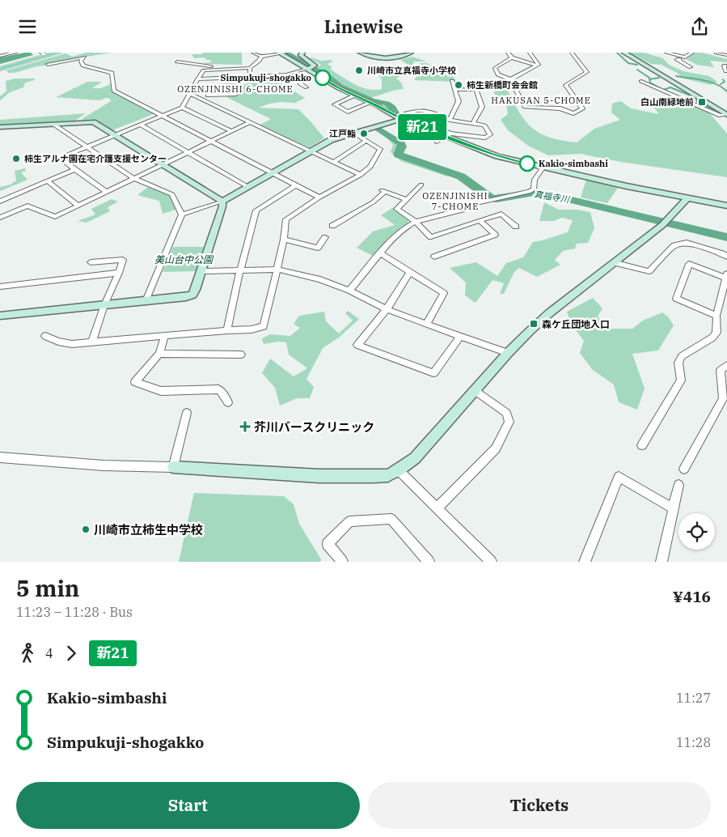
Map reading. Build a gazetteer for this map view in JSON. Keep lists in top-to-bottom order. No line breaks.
{"districts":["OZENJINISHI 6-CHOME","HAKUSAN 5-CHOME","OZENJINISHI 7-CHOME"],"water":["真福寺川"],"parks":["美山台中公園"],"places":{"other":["川崎市立真福寺小学校","Simpukuji-shogakko","柿生新橋町会会館","江戸鮨","柿生アルナ園在宅介護支援センター","Kakio-simbashi","川崎市立柿生中学校"],"transit":["白山南緑地前","森ケ丘団地入口"],"health":["芥川バースクリニック"]},"lines":["bus line 新21"],"page":{"header":"Linewise","on_map":"新21","heading":["5 min","11:23 – 11:28 · Bus","¥416"],"legs":["4","新21"],"list":[{"name":"Kakio-simbashi","value":"11:27"},{"name":"Simpukuji-shogakko","value":"11:28"}],"buttons":["Start","Tickets"]}}
